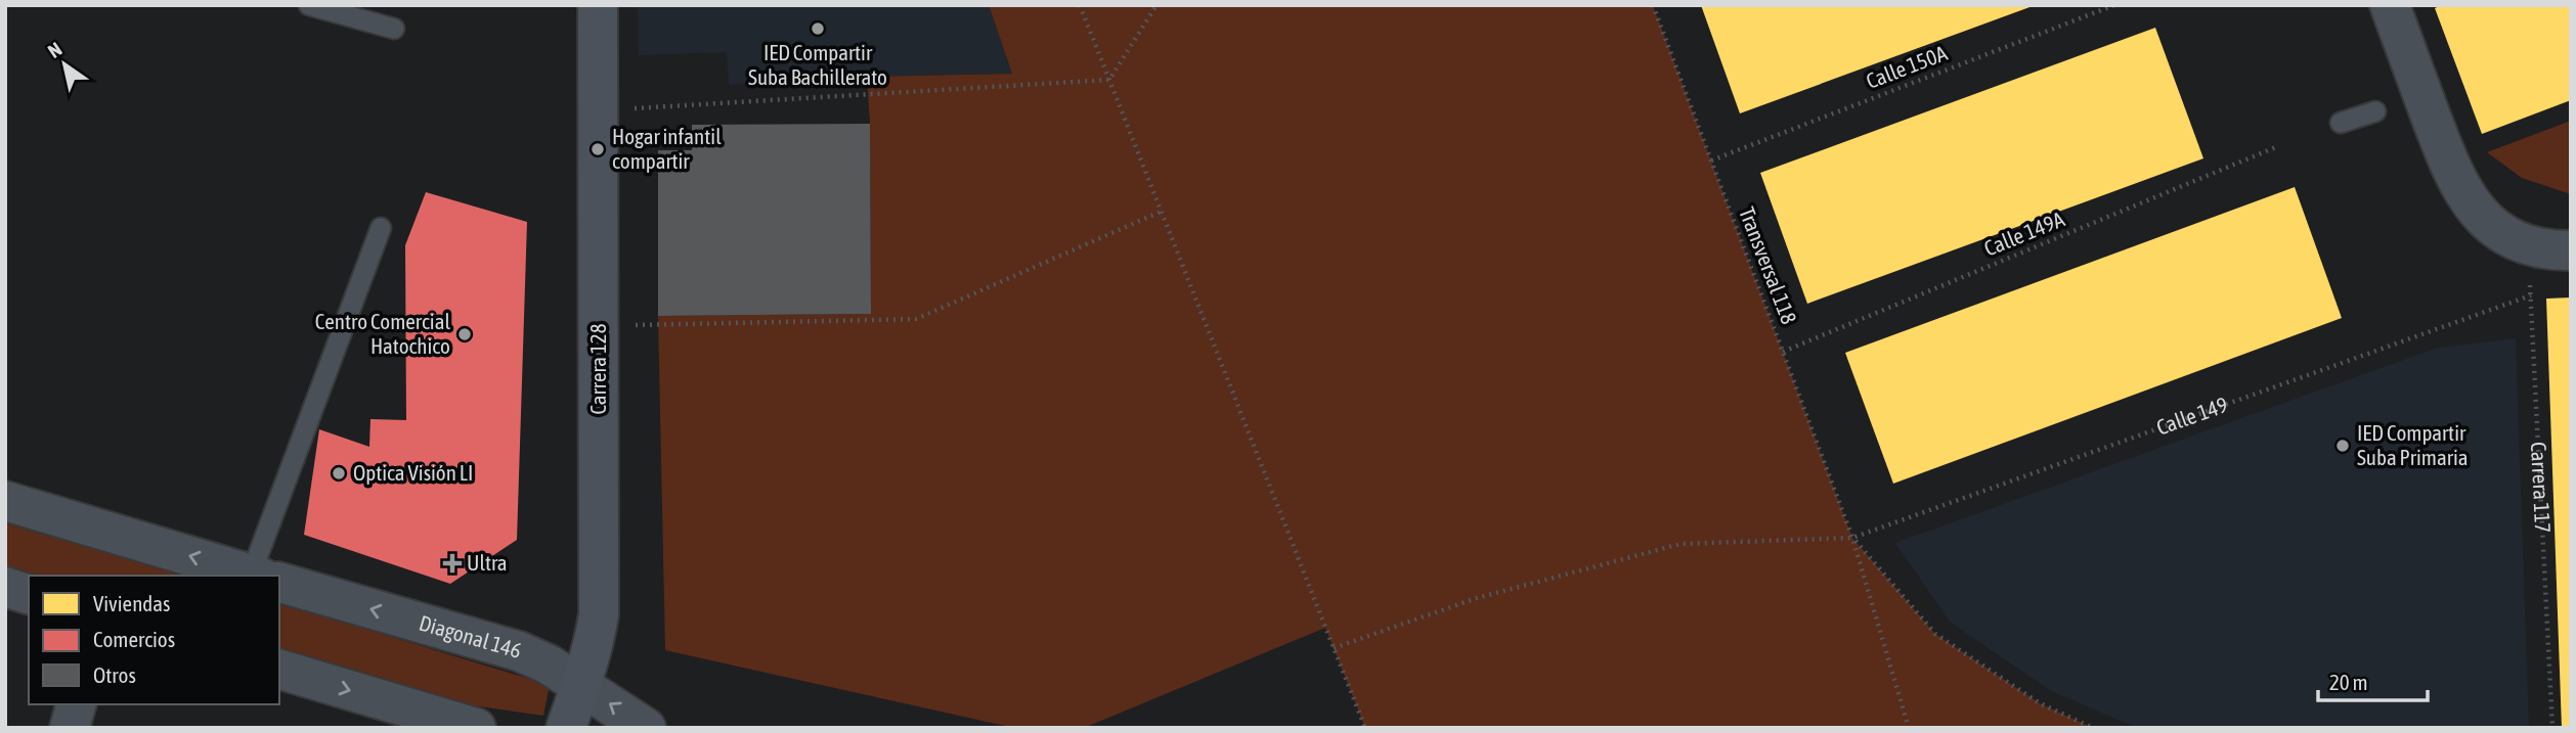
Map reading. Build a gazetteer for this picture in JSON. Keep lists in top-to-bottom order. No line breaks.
{"streets":{"street":["Carrera 128","Diagonal 146"],"path":["Calle 150A","Calle 149A","Transversal 118","Calle 149","Carrera 117"]},"crossings":[["Calle 150A","Transversal 118"],["Calle 149A","Transversal 118"],["Transversal 118","Calle 149"],["Carrera 128","Diagonal 146"],["Calle 149","Carrera 117"]],"places":{"other":["IED Compartir Suba Bachillerato","Hogar infantil compartir","Centro Comercial Hatochico","IED Compartir Suba Primaria","Optica Visión LI"],"health":["Ultra"]},"legend":["Viviendas","Comercios","Otros"],"scale_bar":"20 m","north":"top left"}
